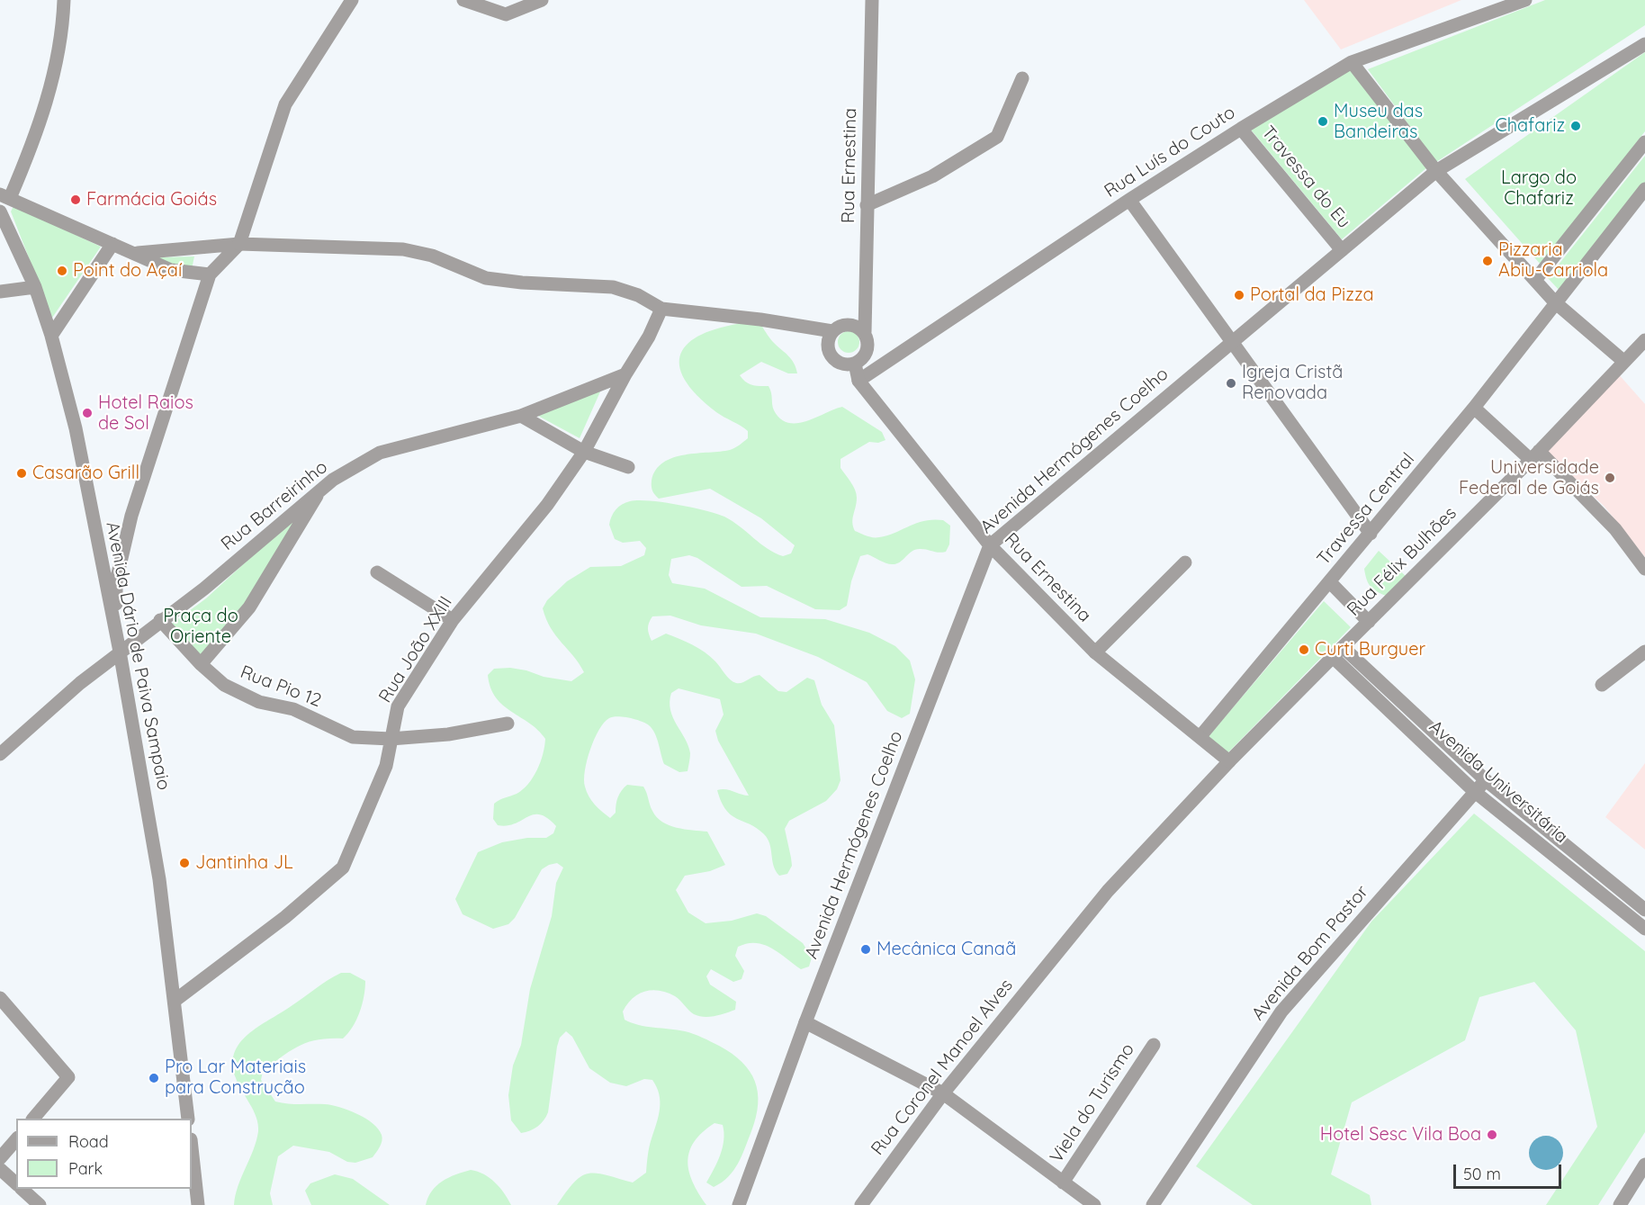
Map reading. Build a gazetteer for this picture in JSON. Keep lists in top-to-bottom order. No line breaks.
{"streets":{"street":["Rua Luís do Couto","Rua Ernestina","Travessa do Eu","Avenida Hermógenes Coelho","Rua Barreirinho","Travessa Central","Rua Félix Bulhões","Rua João XXIII","Avenida Dário de Paiva Sampaio","Rua Pio 12","Avenida Universitária","Avenida Bom Pastor","Rua Coronel Manoel Alves","Viela do Turismo"]},"crossings":[["Rua Luís do Couto","Rua Ernestina"],["Rua Luís do Couto","Travessa do Eu"],["Rua Ernestina","Avenida Hermógenes Coelho"],["Rua Ernestina","Travessa Central"],["Rua Ernestina","Rua Félix Bulhões"],["Rua Ernestina","Rua Coronel Manoel Alves"],["Travessa do Eu","Avenida Hermógenes Coelho"],["Rua Barreirinho","Rua João XXIII"],["Rua Barreirinho","Avenida Dário de Paiva Sampaio"],["Rua Barreirinho","Rua Pio 12"],["Rua Félix Bulhões","Avenida Universitária"],["Rua Félix Bulhões","Rua Coronel Manoel Alves"],["Rua João XXIII","Avenida Dário de Paiva Sampaio"],["Rua João XXIII","Rua Pio 12"],["Avenida Universitária","Avenida Bom Pastor"]],"parks":["Largo do Chafariz","Praça do Oriente"],"places":["Museu das Bandeiras","Chafariz","Farmácia Goiás","Pizzaria Abiu-Carriola","Point do Açaí","Portal da Pizza","Igreja Cristã Renovada","Hotel Raios de Sol","Casarão Grill","Universidade Federal de Goiás","Curti Burguer","Jantinha JL","Mecânica Canaã","Pro Lar Materiais para Construção","Hotel Sesc Vila Boa"],"legend":["Road","Park"],"scale_bar":"50 m"}
